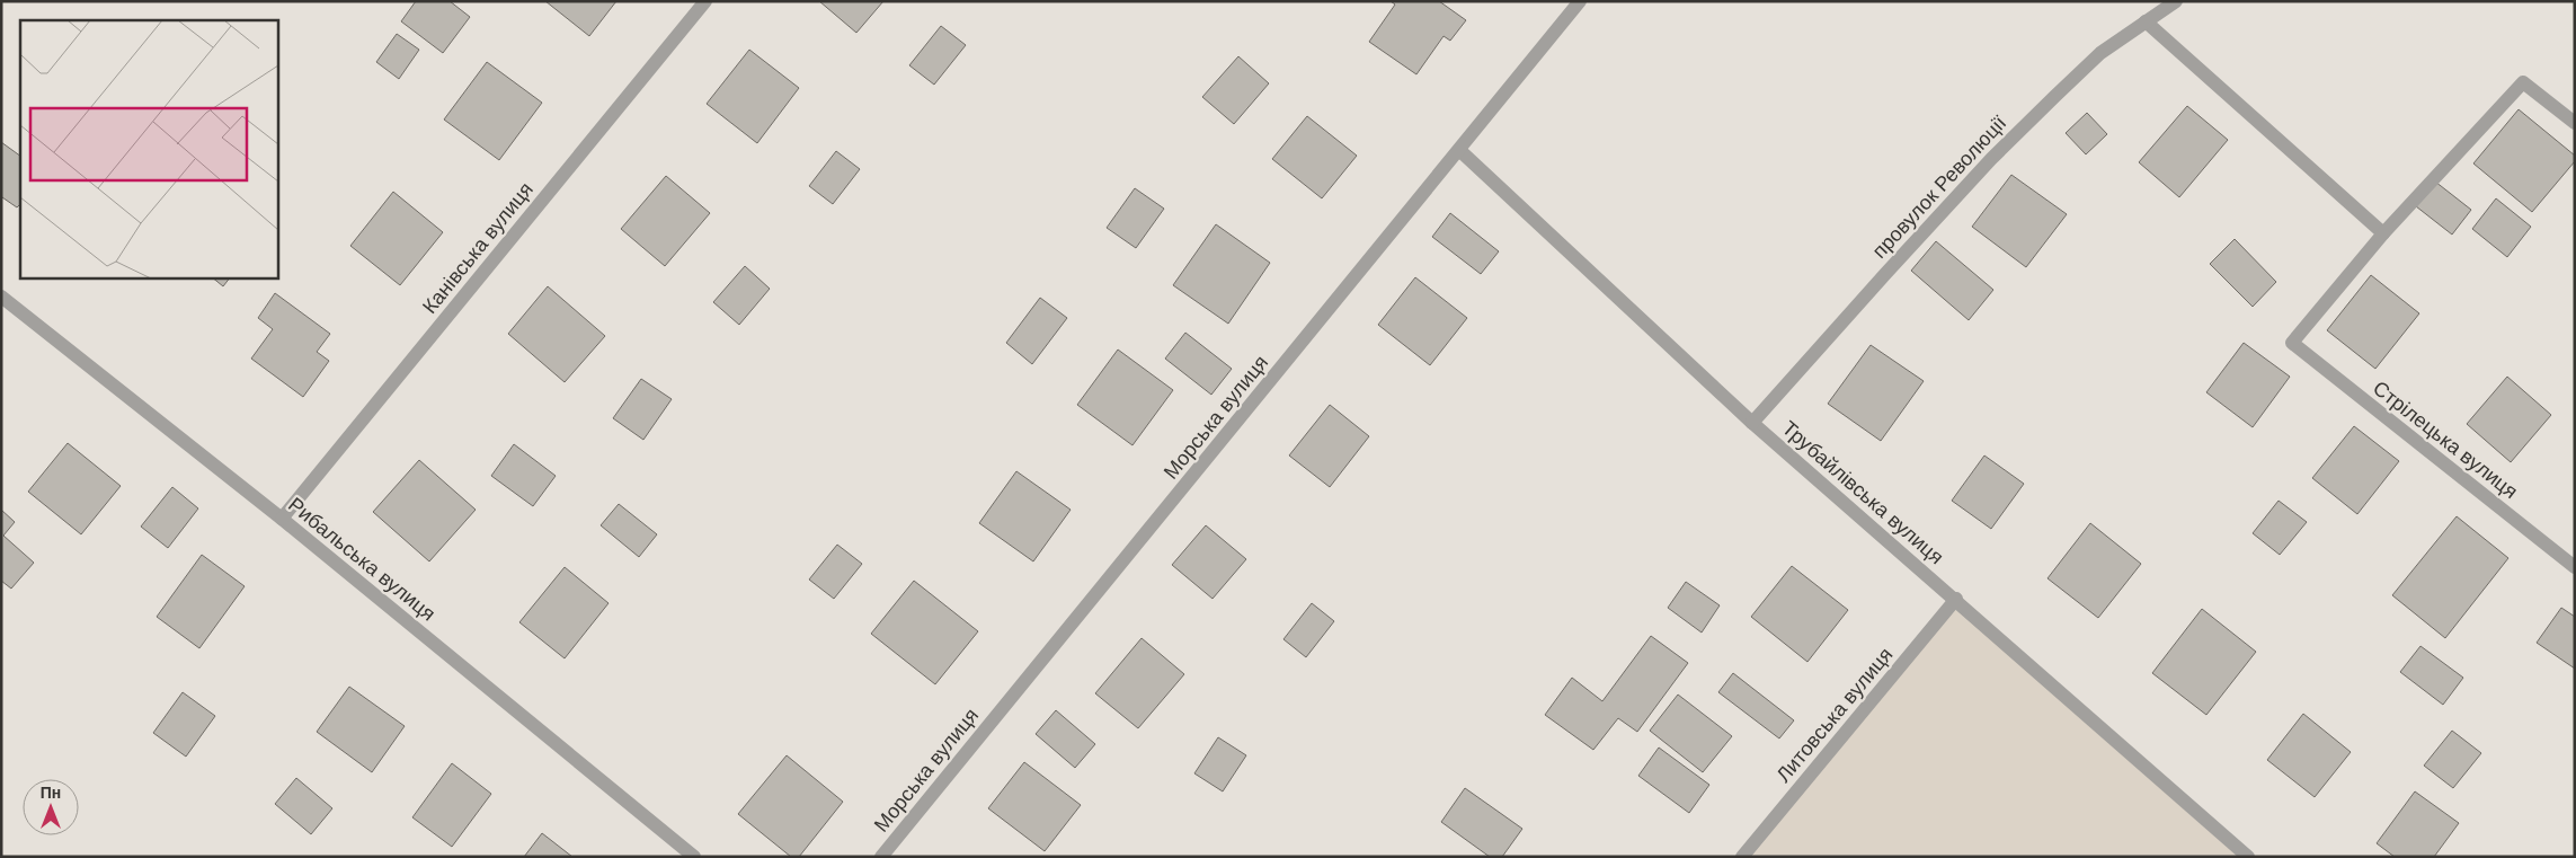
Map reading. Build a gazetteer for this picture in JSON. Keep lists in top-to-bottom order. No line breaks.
{"streets":{"street":["провулок Революції","Канівська вулиця","Морська вулиця","Стрілецька вулиця","Трубайлівська вулиця","Рибальська вулиця","Литовська вулиця"]},"crossings":[["провулок Революції","Трубайлівська вулиця"],["Канівська вулиця","Рибальська вулиця"],["Морська вулиця","Трубайлівська вулиця"],["Трубайлівська вулиця","Литовська вулиця"]],"north":"top"}
